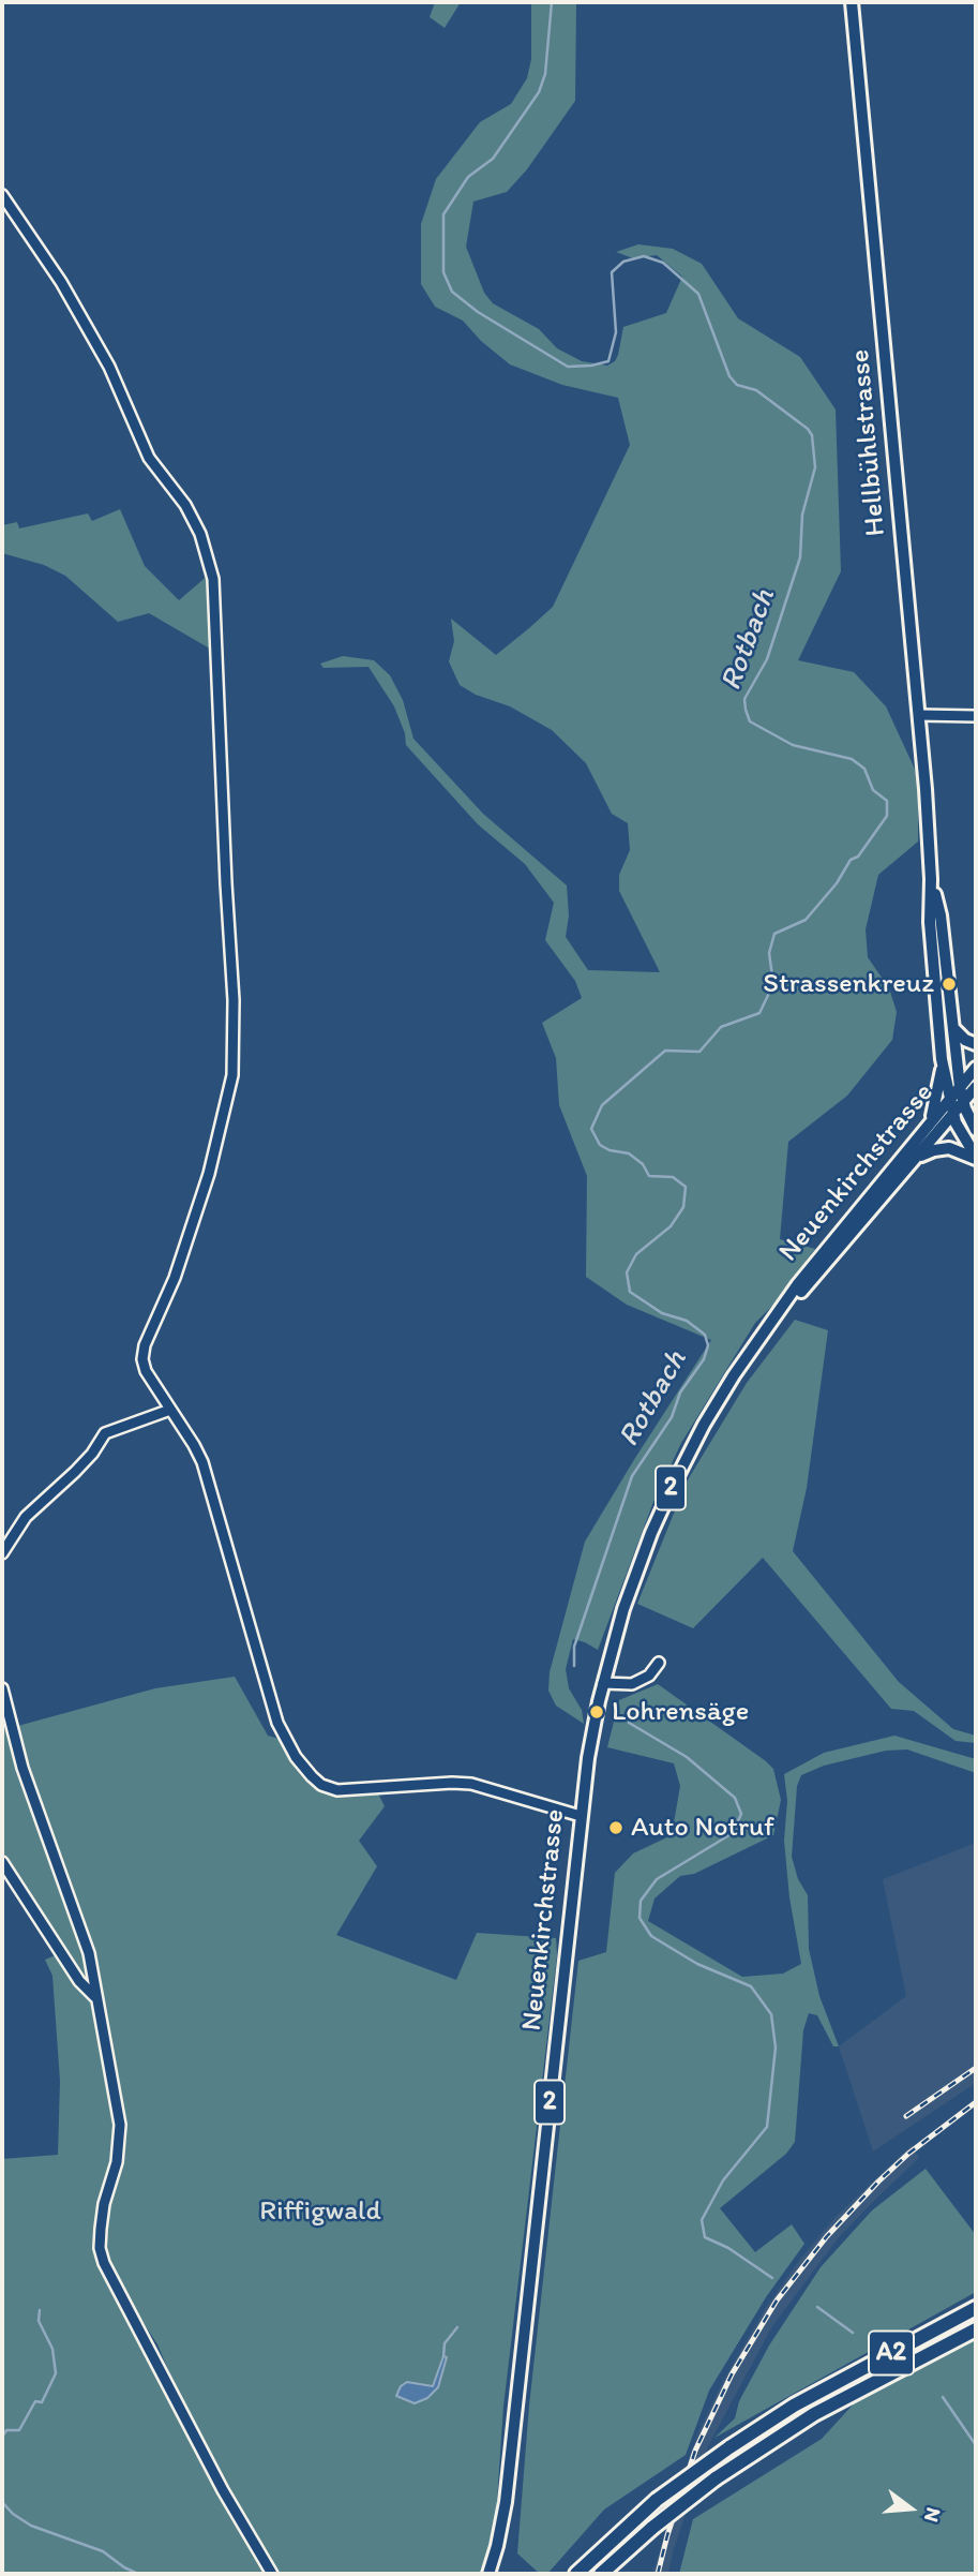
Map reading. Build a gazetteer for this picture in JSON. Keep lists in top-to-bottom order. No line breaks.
{"streets":{"highway":["A2"],"main road":["Hellbühlstrasse","Neuenkirchstrasse","2"]},"crossings":[["Hellbühlstrasse","Neuenkirchstrasse"]],"water":["Rotbach"],"parks":["Riffigwald"],"places":["Strassenkreuz","Lohrensäge","Auto Notruf"],"north":"right"}
